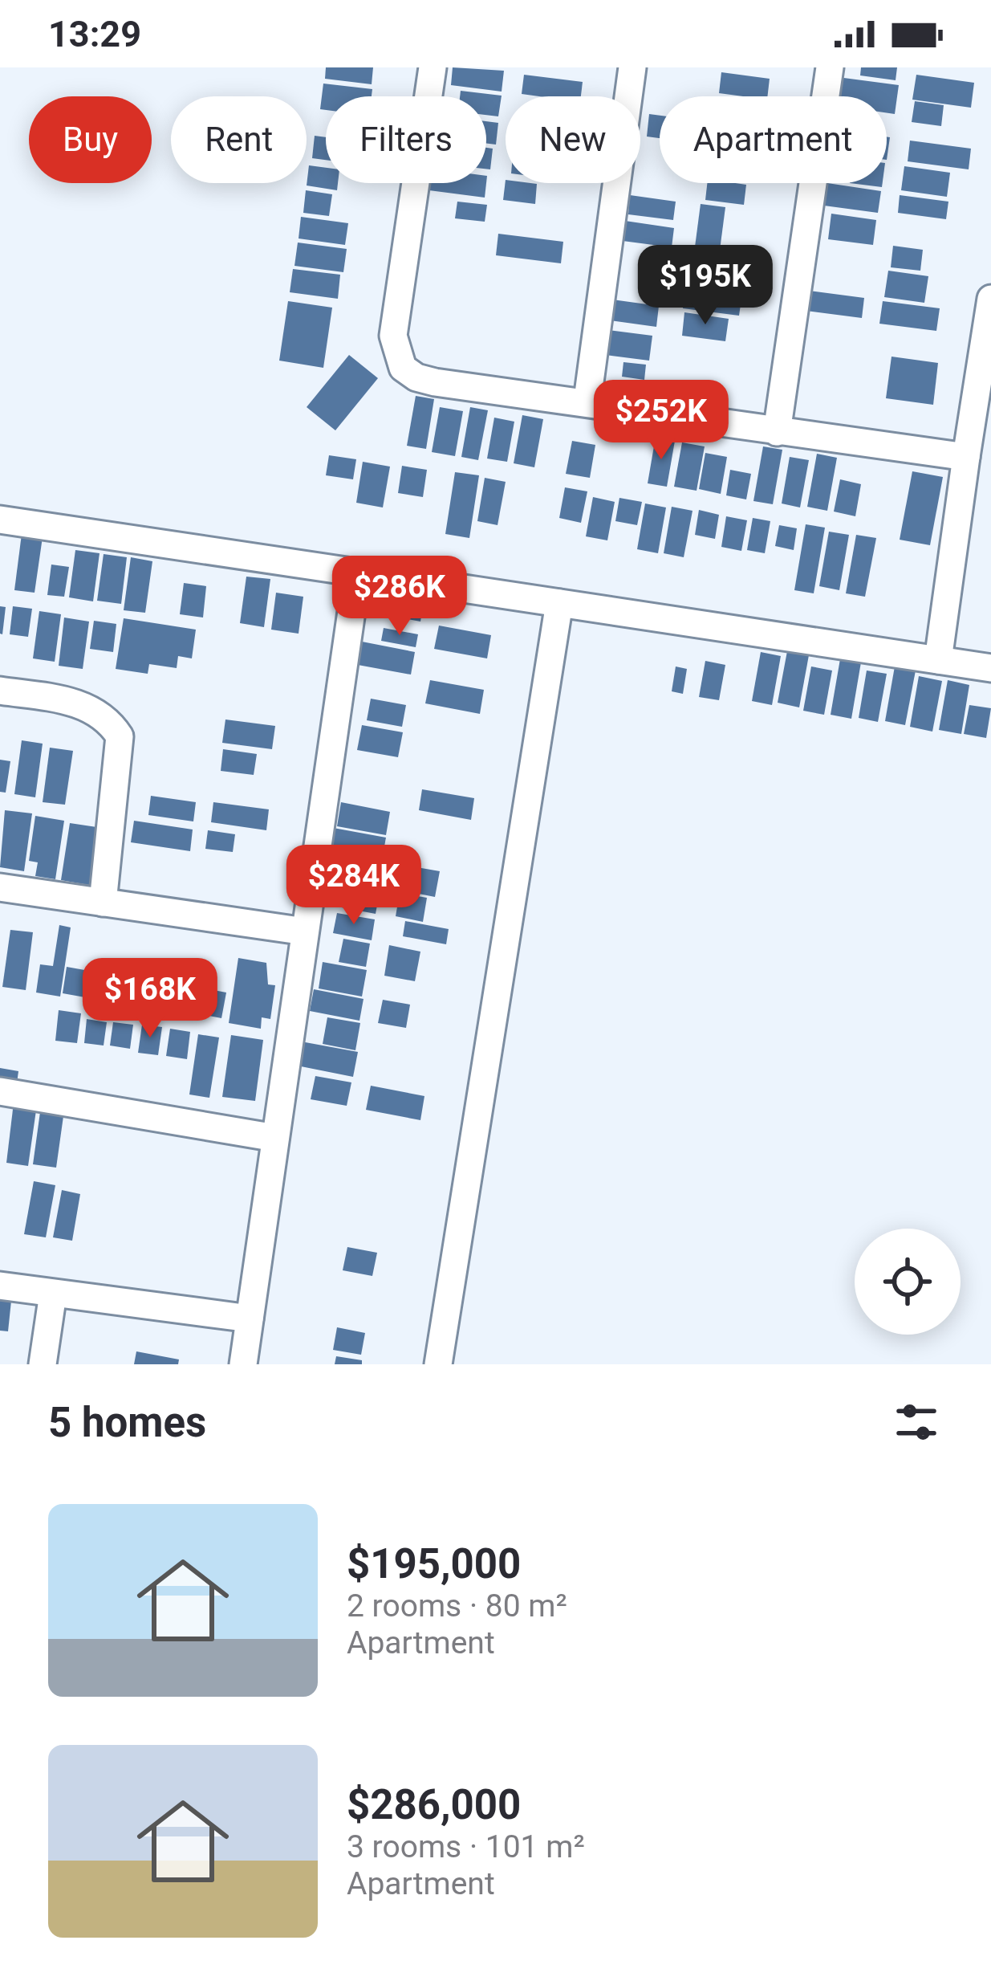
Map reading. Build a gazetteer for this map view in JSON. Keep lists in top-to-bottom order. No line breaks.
{"page":{"status":"13:29","chip":["Buy","Rent","Filters","New","Apartment"],"price":["$195K","$252K","$286K","$284K","$168K"],"heading":"5 homes","list":[{"name":"$195,000","note":"2 rooms · 80 m² · Apartment"},{"name":"$286,000","note":"3 rooms · 101 m² · Apartment"}]}}
